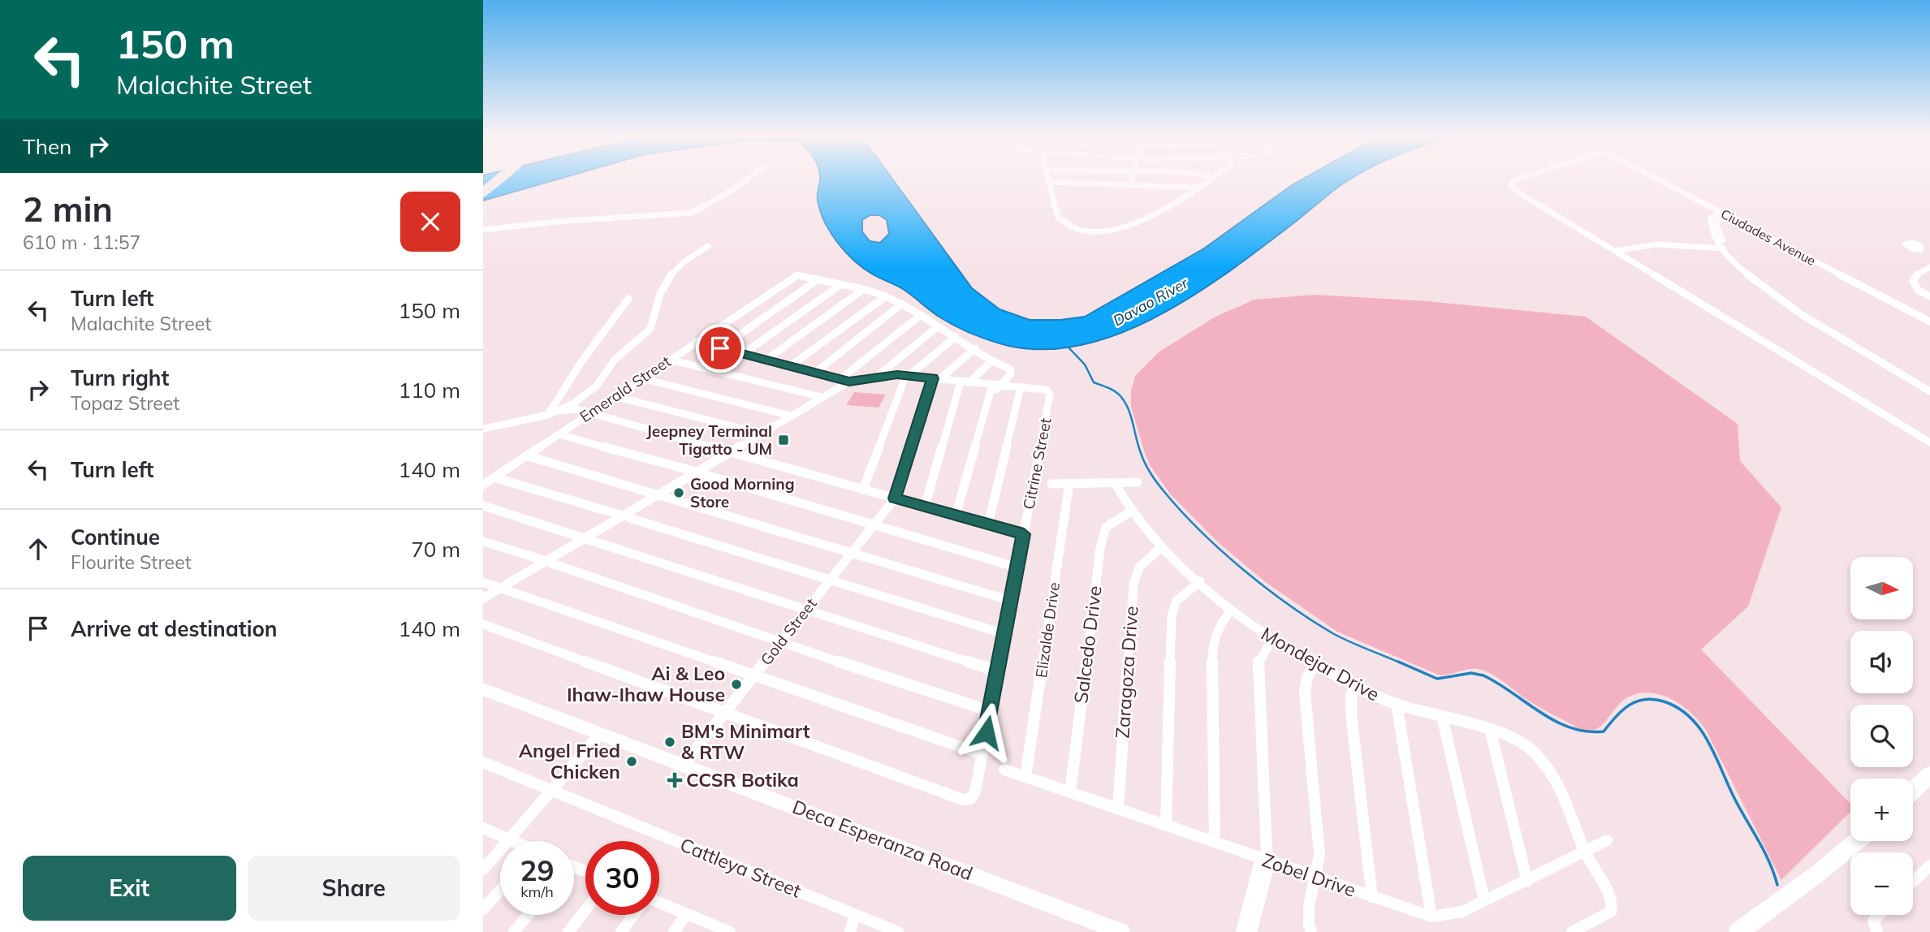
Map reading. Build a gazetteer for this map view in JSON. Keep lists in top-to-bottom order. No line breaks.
{"streets":{"street":["Ciudades Avenue","Emerald Street","Citrine Street","Elizalde Drive","Gold Street","Salcedo Drive","Mondejar Drive","Zaragoza Drive","Deca Esperanza Road","Cattleya Street","Zobel Drive"]},"crossings":[["Citrine Street","Gold Street"],["Elizalde Drive","Zobel Drive"],["Gold Street","Deca Esperanza Road"],["Salcedo Drive","Mondejar Drive"],["Salcedo Drive","Zobel Drive"],["Mondejar Drive","Zaragoza Drive"],["Mondejar Drive","Zobel Drive"],["Zaragoza Drive","Zobel Drive"]],"water":["Davao River"],"places":{"transit":["Jeepney Terminal Tigatto - UM"],"other":["Good Morning Store","Ai & Leo Ihaw-Ihaw House","BM's Minimart & RTW","Angel Fried Chicken"],"health":["CCSR Botika"]},"north":"right","page":{"turn":["150 m","Malachite Street"],"then":"Then","heading":["2 min","610 m · 11:57"],"list":[{"name":"Turn left","note":"Malachite Street","value":"150 m"},{"name":"Turn right","note":"Topaz Street","value":"110 m"},{"name":"Turn left","value":"140 m"},{"name":"Continue","note":"Flourite Street","value":"70 m"},{"name":"Arrive at destination","value":"140 m"}],"map_buttons":["+","−"],"speed":"29 km/h","limit":"30","buttons":["Exit","Share"]}}
